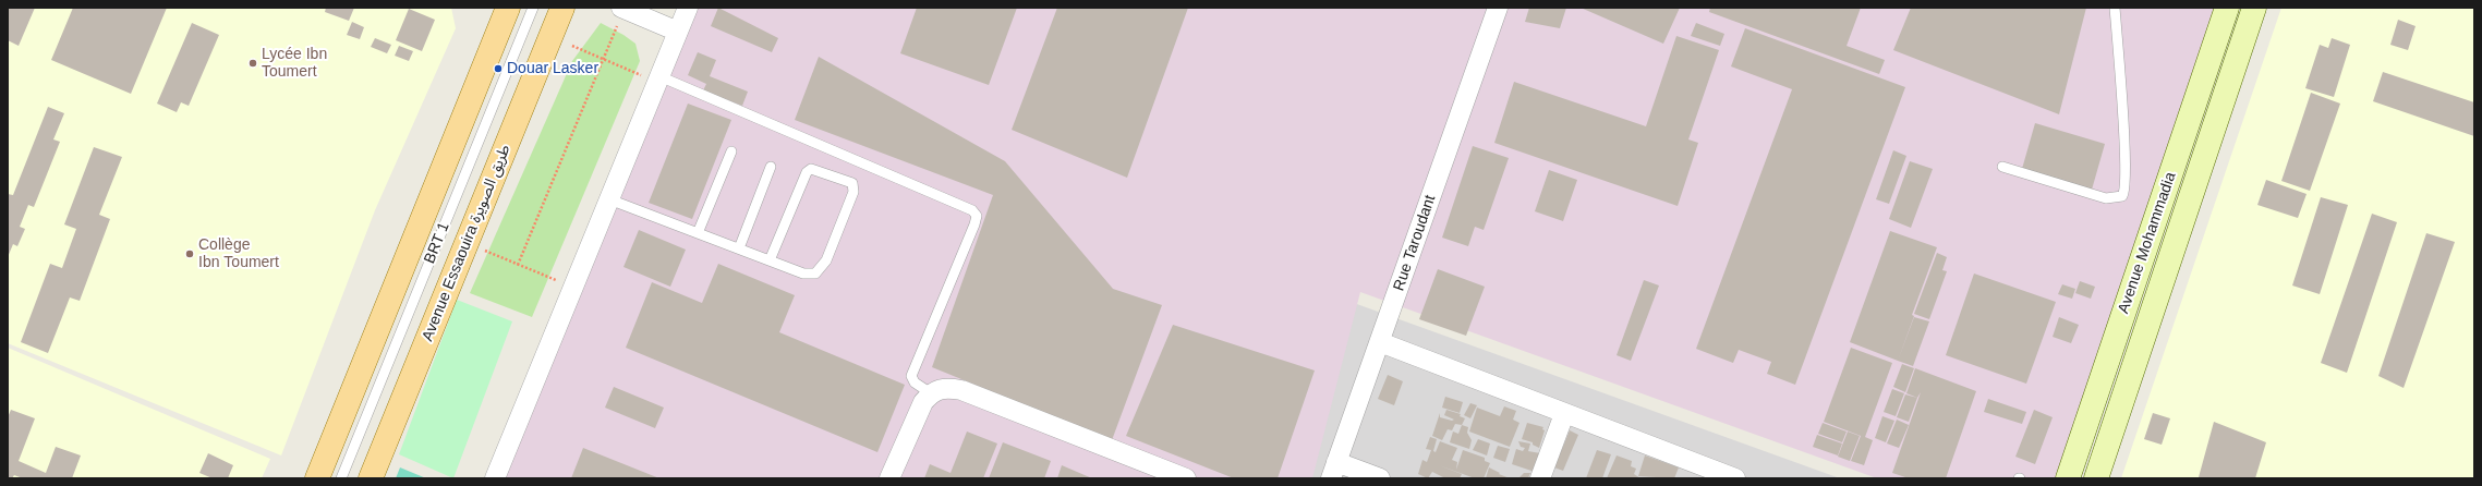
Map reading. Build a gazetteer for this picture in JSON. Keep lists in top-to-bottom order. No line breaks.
{"streets":{"main road":["Avenue Essaouira طريق الصويرة"],"street":["Rue Taroudant","Avenue Mohammadia"],"lane":["BRT 1"]},"places":["Lycée Ibn Toumert","Douar Lasker","Collège Ibn Toumert"]}
